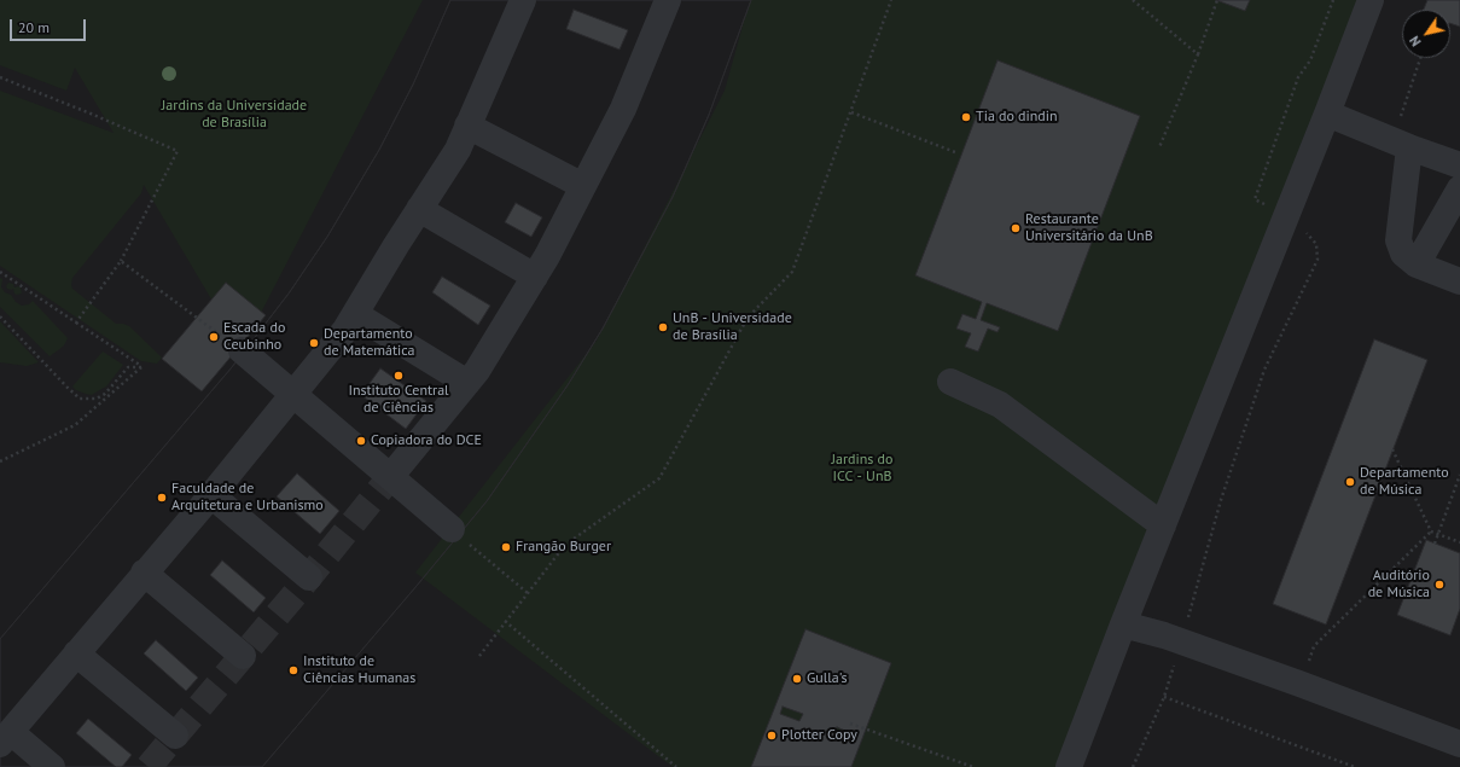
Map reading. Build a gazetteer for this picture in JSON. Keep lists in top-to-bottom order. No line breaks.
{"parks":["Jardins da Universidade de Brasília","Jardins do ICC - UnB"],"places":["Tia do dindin","Restaurante Universitário da UnB","UnB - Universidade de Brasília","Escada do Ceubinho","Departamento de Matemática","Instituto Central de Ciências","Copiadora do DCE","Departamento de Música","Faculdade de Arquitetura e Urbanismo","Frangão Burger","Auditório de Música","Instituto de Ciências Humanas","Gulla's","Plotter Copy"],"scale_bar":"20 m","north":"bottom left"}
